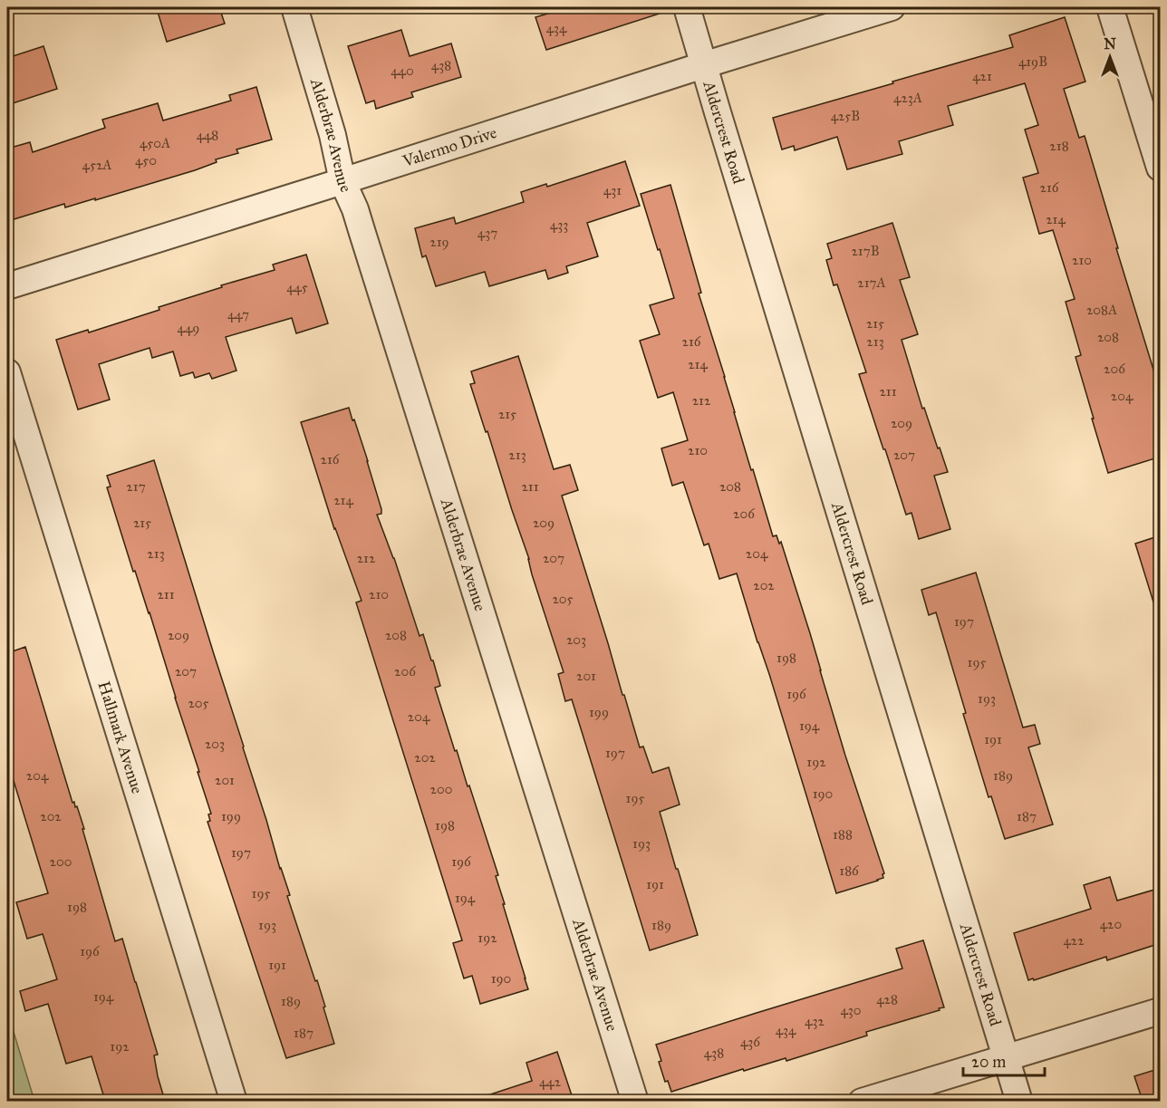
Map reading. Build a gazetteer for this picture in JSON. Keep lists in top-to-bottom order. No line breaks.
{"streets":{"street":["Aldercrest Road","Alderbrae Avenue","Valermo Drive","Hallmark Avenue"]},"crossings":[["Aldercrest Road","Valermo Drive"],["Alderbrae Avenue","Valermo Drive"]],"house_numbers":["434","419B","438","440","421","423A","425B","448","450A","218","450","452A","216","431","214","433","437","219","217B","210","217A","445","208A","447","215","449","208","216","213","214","206","211","204","212","215","209","210","213","207","216","217","211","208","214","206","215","209","213","204","212","207","202","211","210","205","197","209","208","203","198","195","207","206","201","196","193","205","199","204","194","191","203","197","202","192","204","189","201","200","190","195","202","199","187","198","188","193","197","200","196","186","191","195","194","198","420","193","189","192","422","196","191","190","194","428","189","430","432","434","187","436","192","438","442"],"scale_bar":"20 m","north":"top"}
